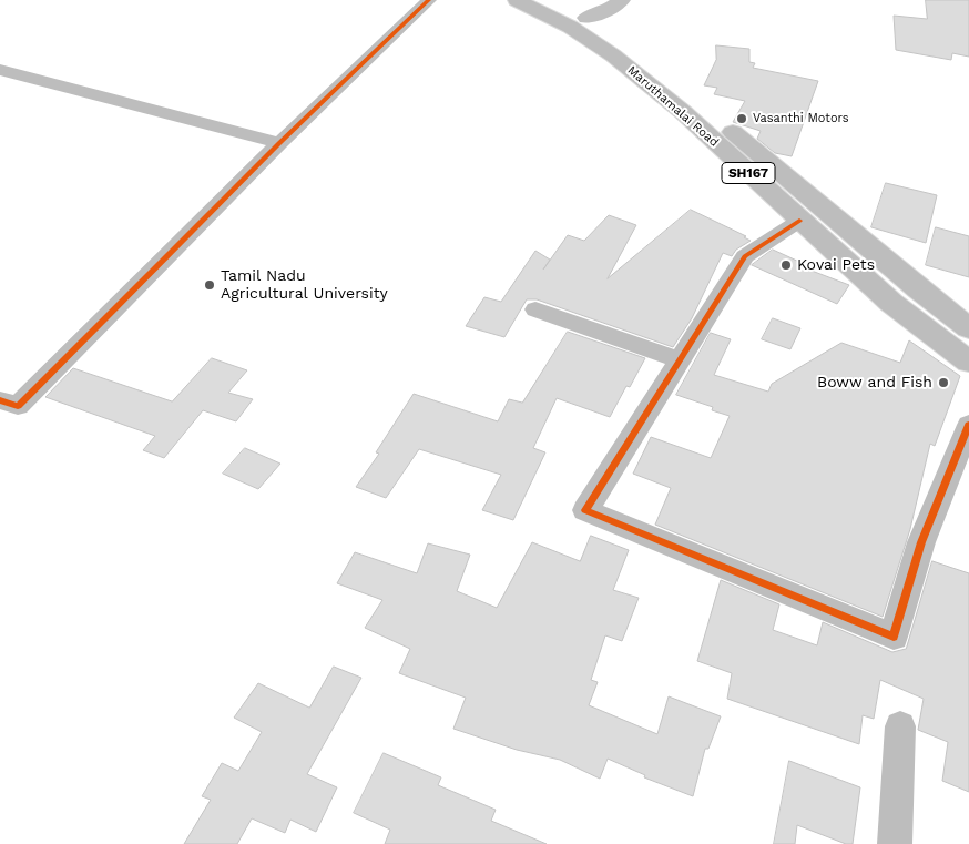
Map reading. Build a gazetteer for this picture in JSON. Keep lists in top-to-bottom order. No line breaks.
{"streets":{"main road":["Maruthamalai Road","SH167"]},"places":["Vasanthi Motors","Kovai Pets","Tamil Nadu Agricultural University","Boww and Fish"]}
